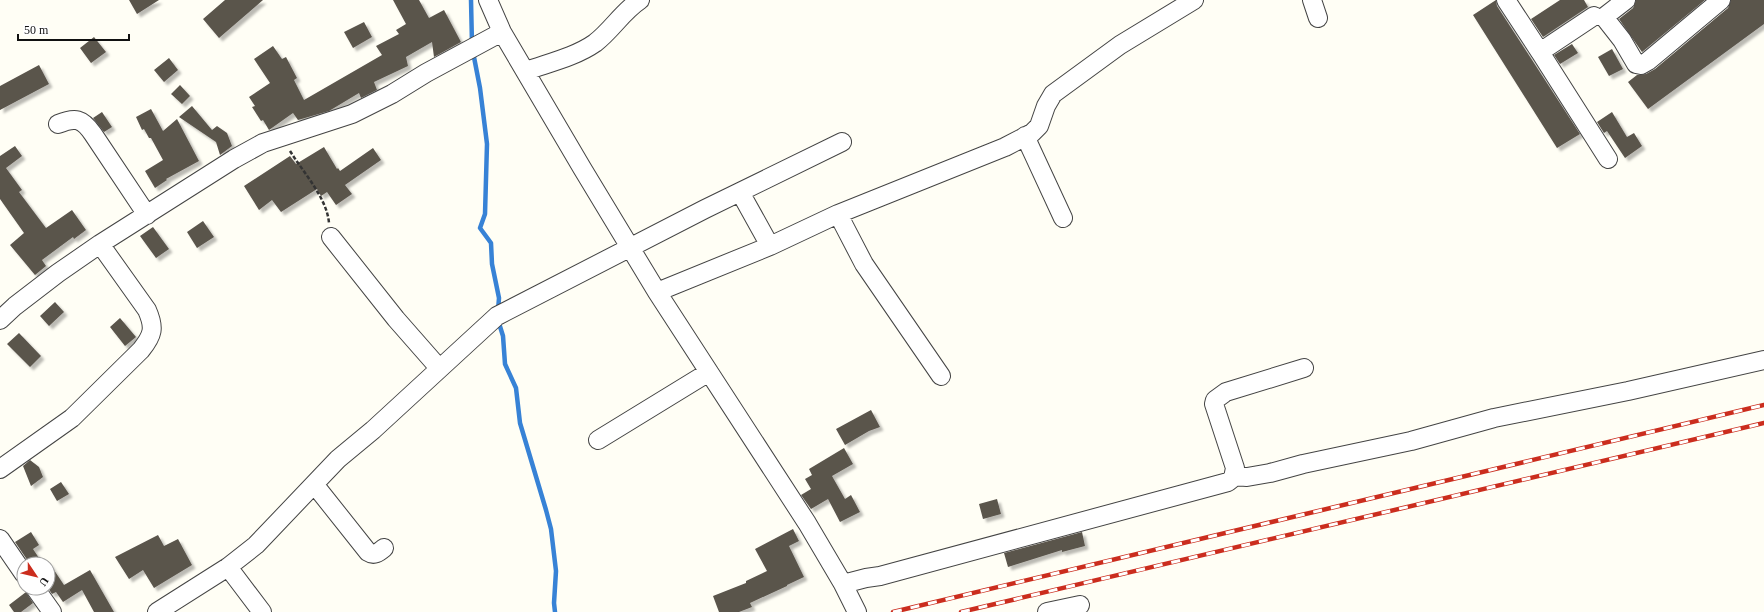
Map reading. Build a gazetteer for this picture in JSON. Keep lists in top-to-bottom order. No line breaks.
{"scale_bar":"50 m","north":"bottom right"}
